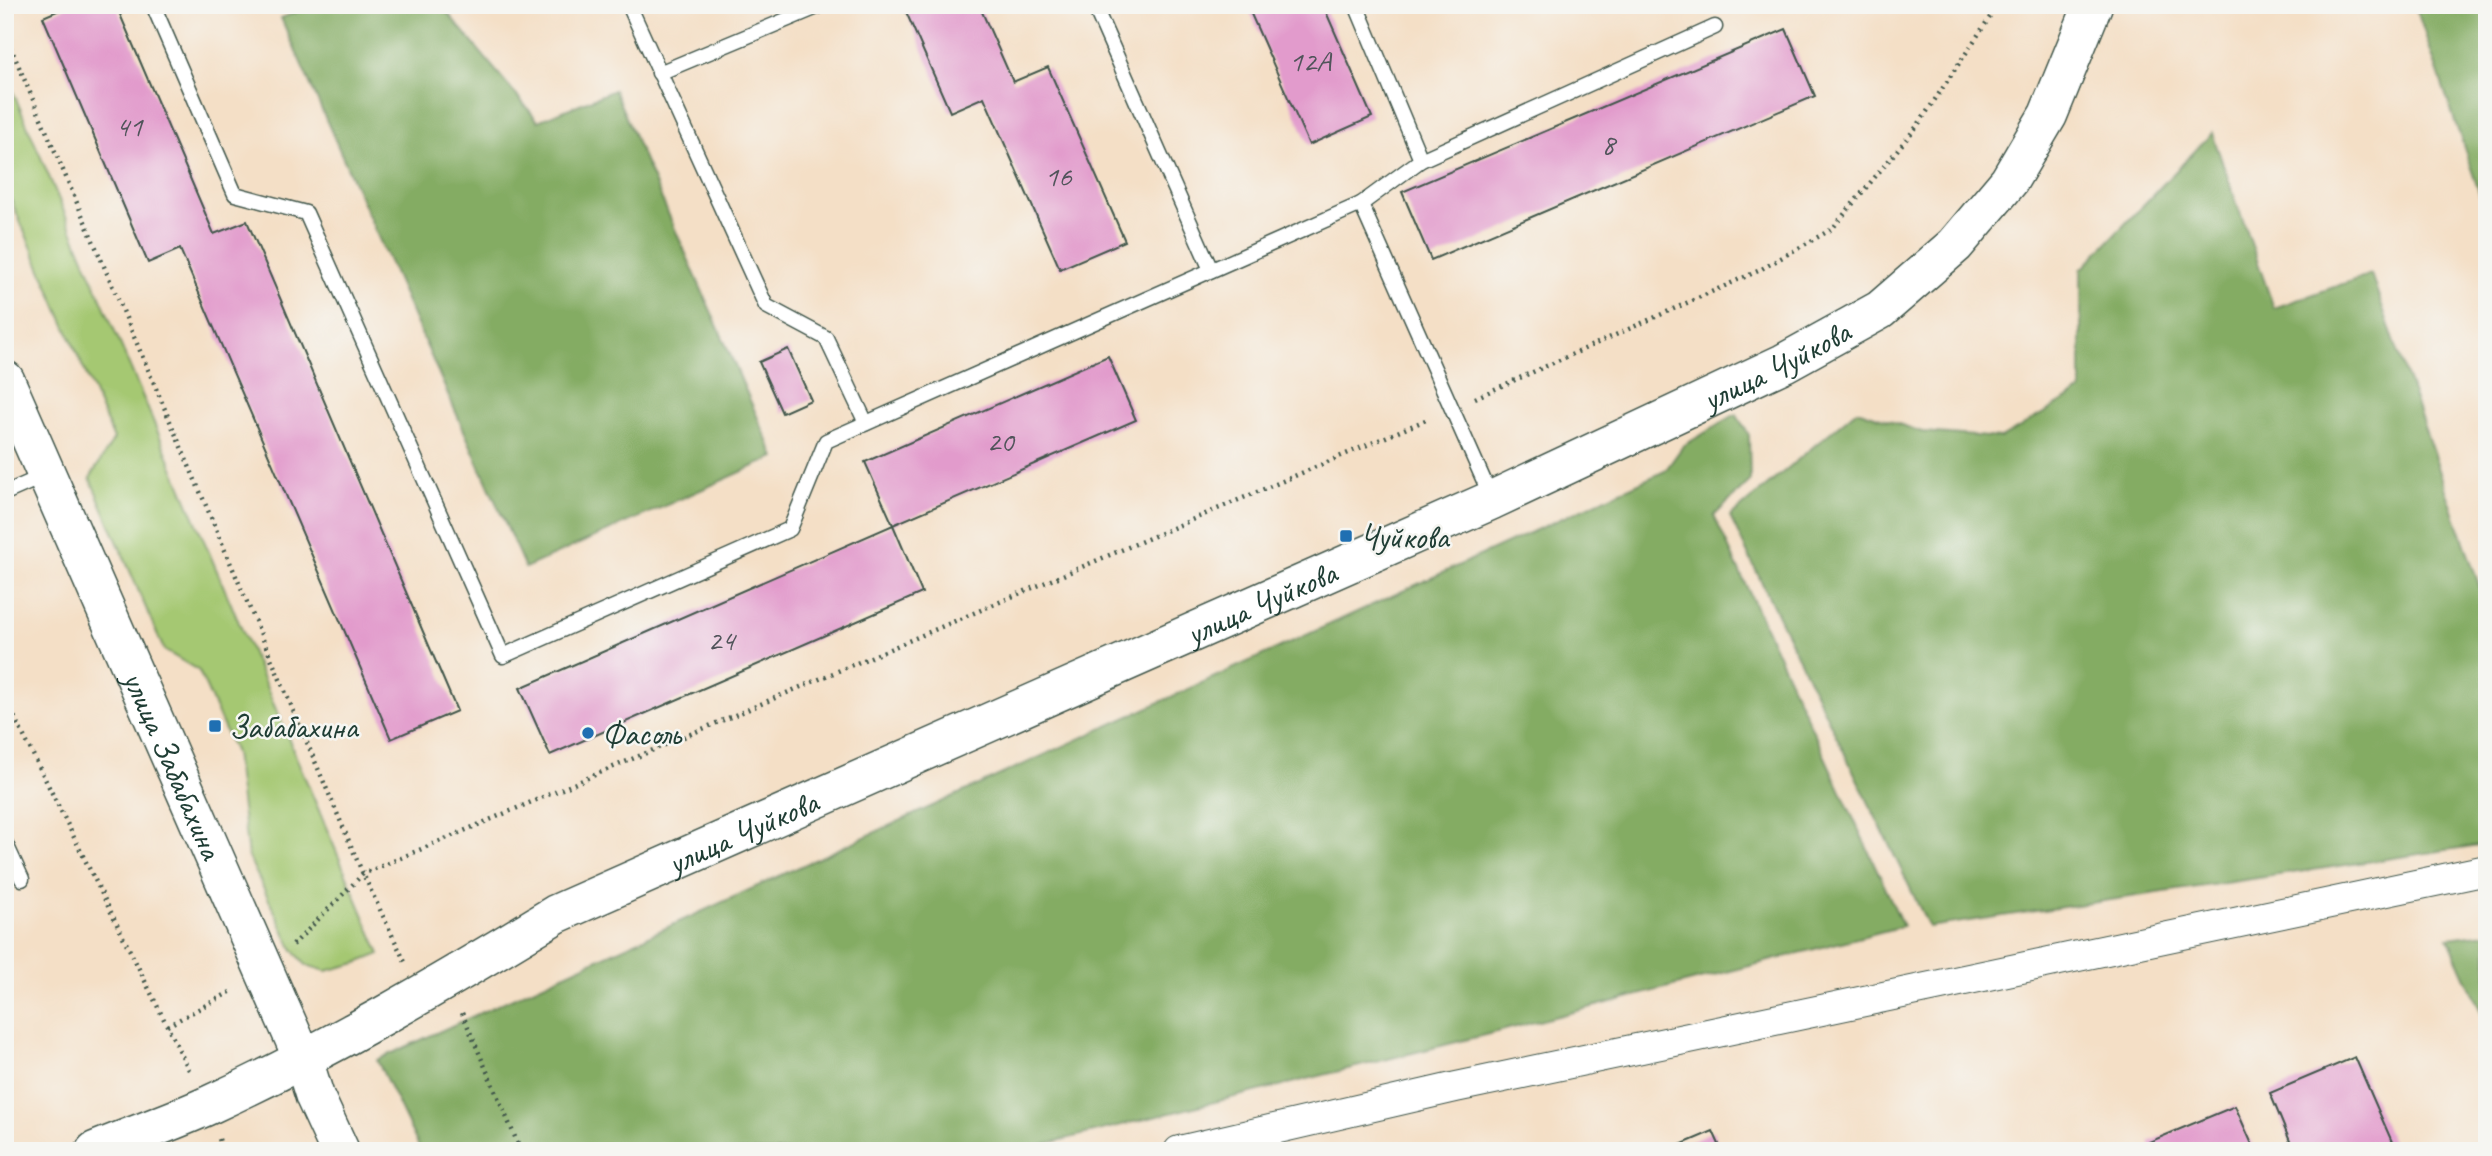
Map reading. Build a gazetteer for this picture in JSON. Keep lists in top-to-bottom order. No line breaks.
{"streets":{"street":["улица Чуйкова","улица Забабахина"]},"crossings":[["улица Чуйкова","улица Забабахина"]],"places":{"transit":["Чуйкова","Забабахина"],"other":["Фасоль"]},"house_numbers":["12А","41","8","16","20","24"]}
